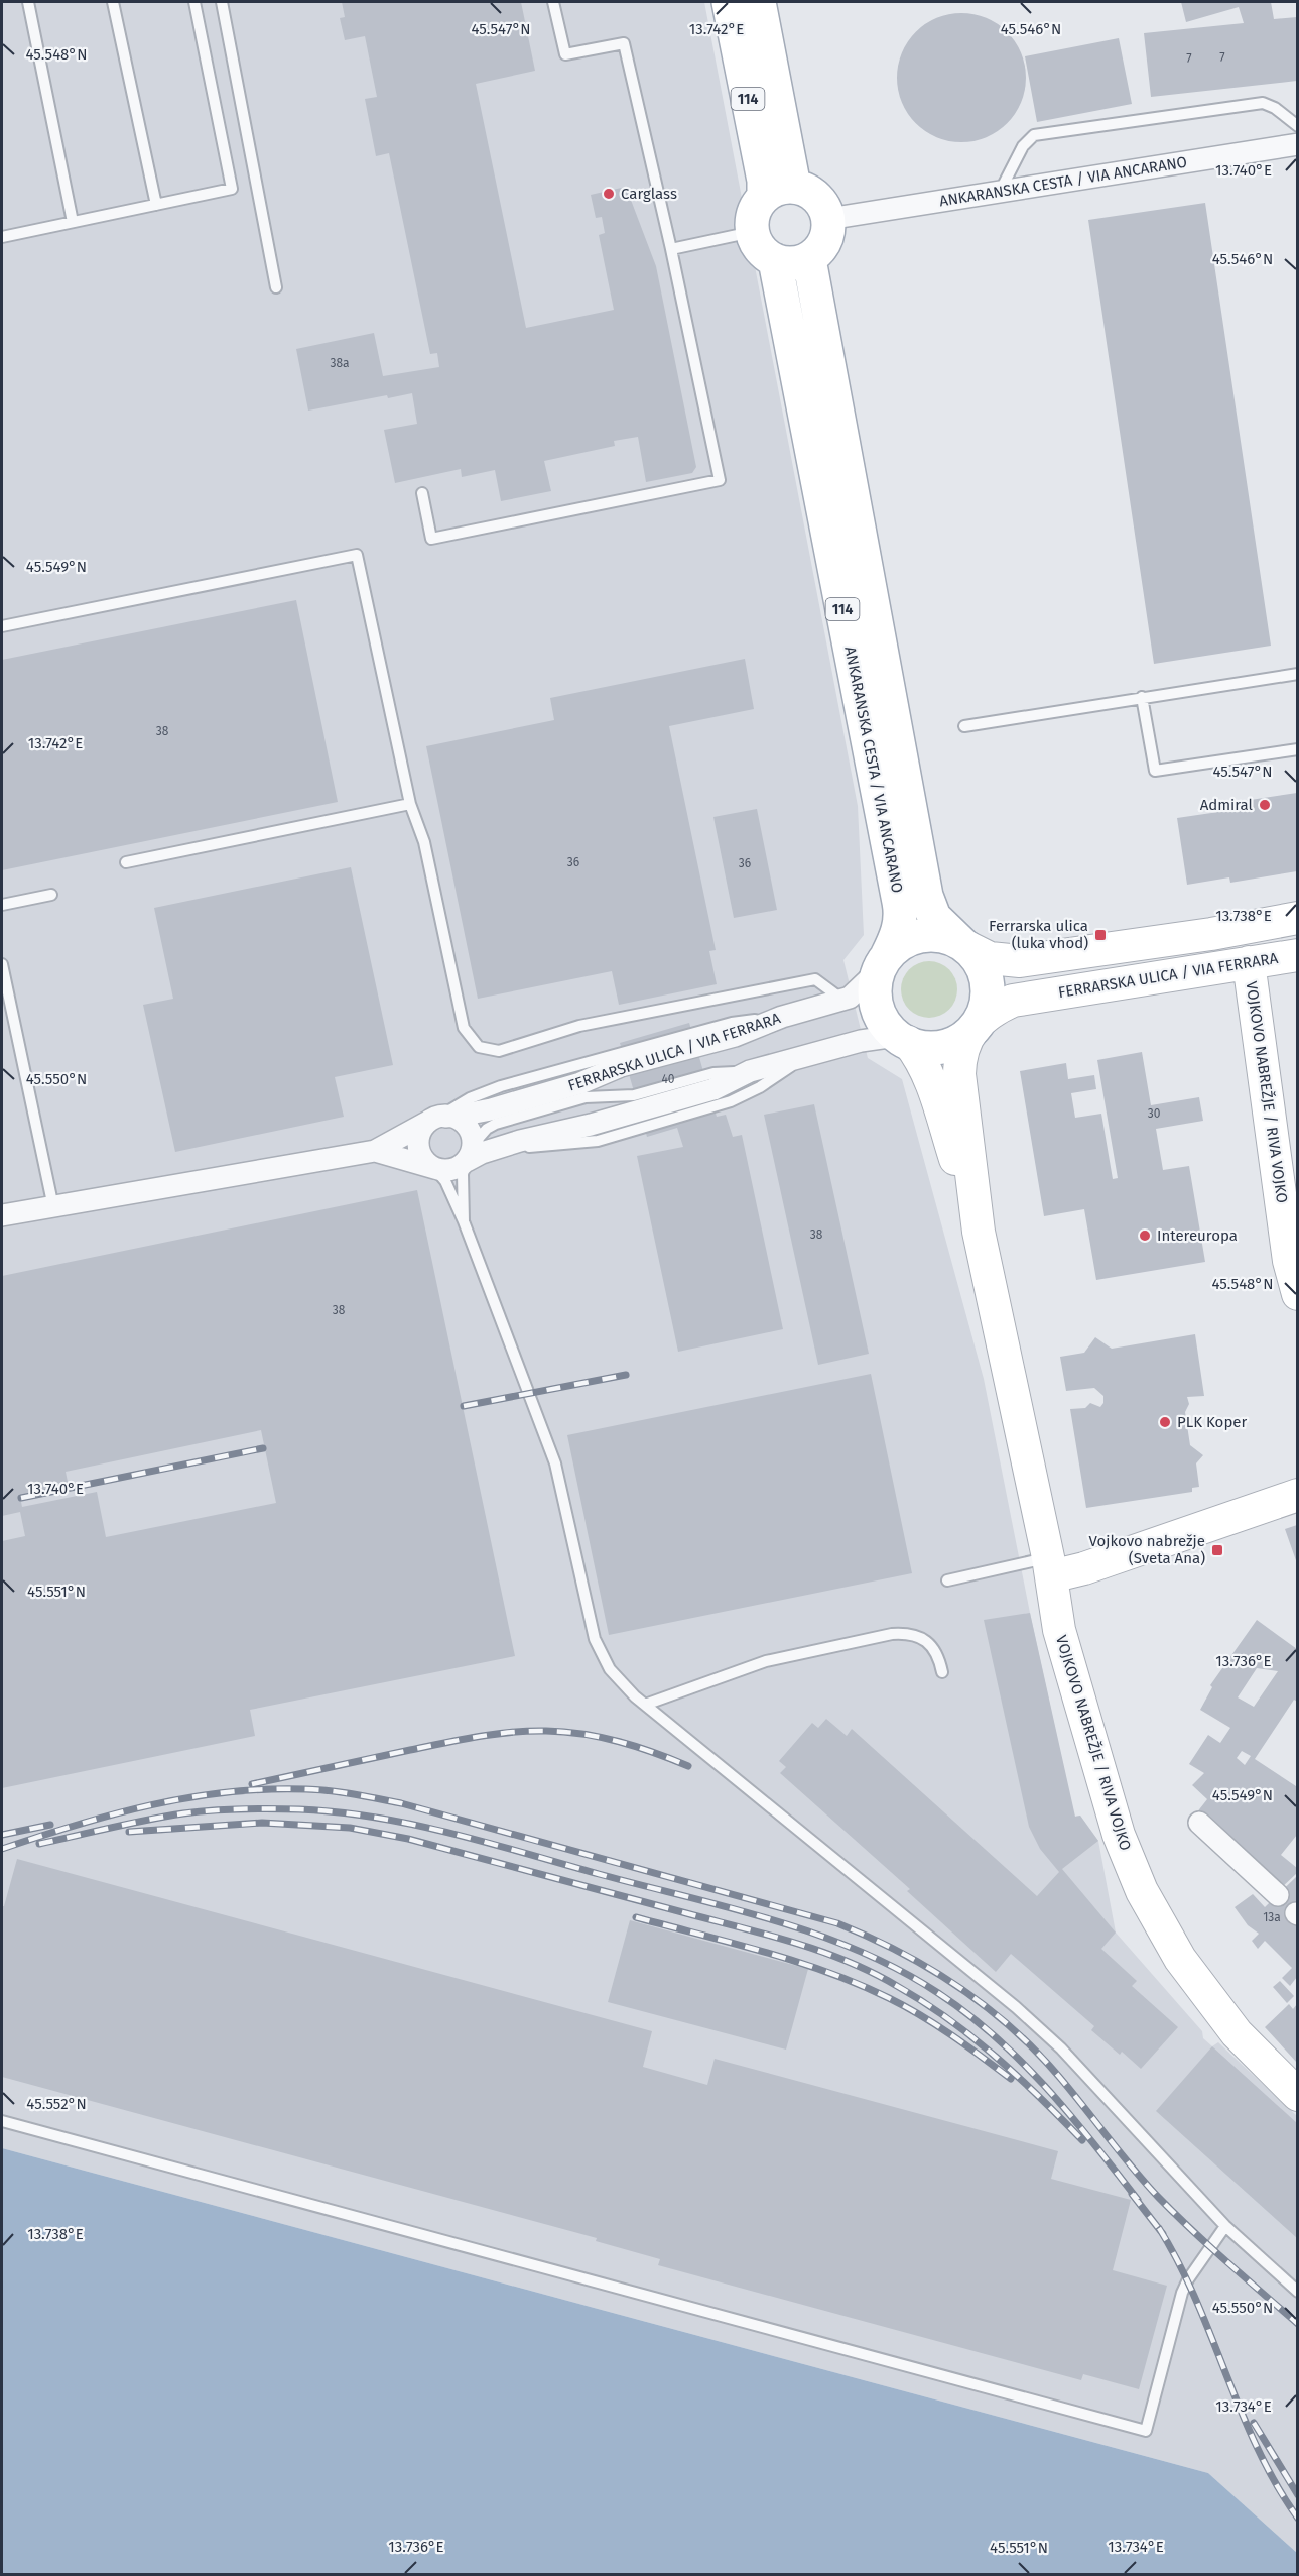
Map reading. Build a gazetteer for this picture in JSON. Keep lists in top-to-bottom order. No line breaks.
{"streets":{"main road":["114","ANKARANSKA CESTA / VIA ANCARANO"],"street":["FERRARSKA ULICA / VIA FERRARA","VOJKOVO NABREŽJE / RIVA VOJKO"]},"crossings":[["114","ANKARANSKA CESTA / VIA ANCARANO"],["114","FERRARSKA ULICA / VIA FERRARA"],["ANKARANSKA CESTA / VIA ANCARANO","FERRARSKA ULICA / VIA FERRARA"],["FERRARSKA ULICA / VIA FERRARA","VOJKOVO NABREŽJE / RIVA VOJKO"]],"places":{"other":["Carglass","Admiral","Intereuropa","PLK Koper"],"transit":["Ferrarska ulica (luka vhod)","Vojkovo nabrežje (Sveta Ana)"]},"house_numbers":["7","7","38a","38","36","36","40","30","38","38","13a"],"coordinates":["45.547°N","45.546°N","13.742°E","45.548°N","13.740°E","45.549°N","13.738°E","45.550°N","45.551°N","13.736°E","45.552°N","13.734°E"]}
